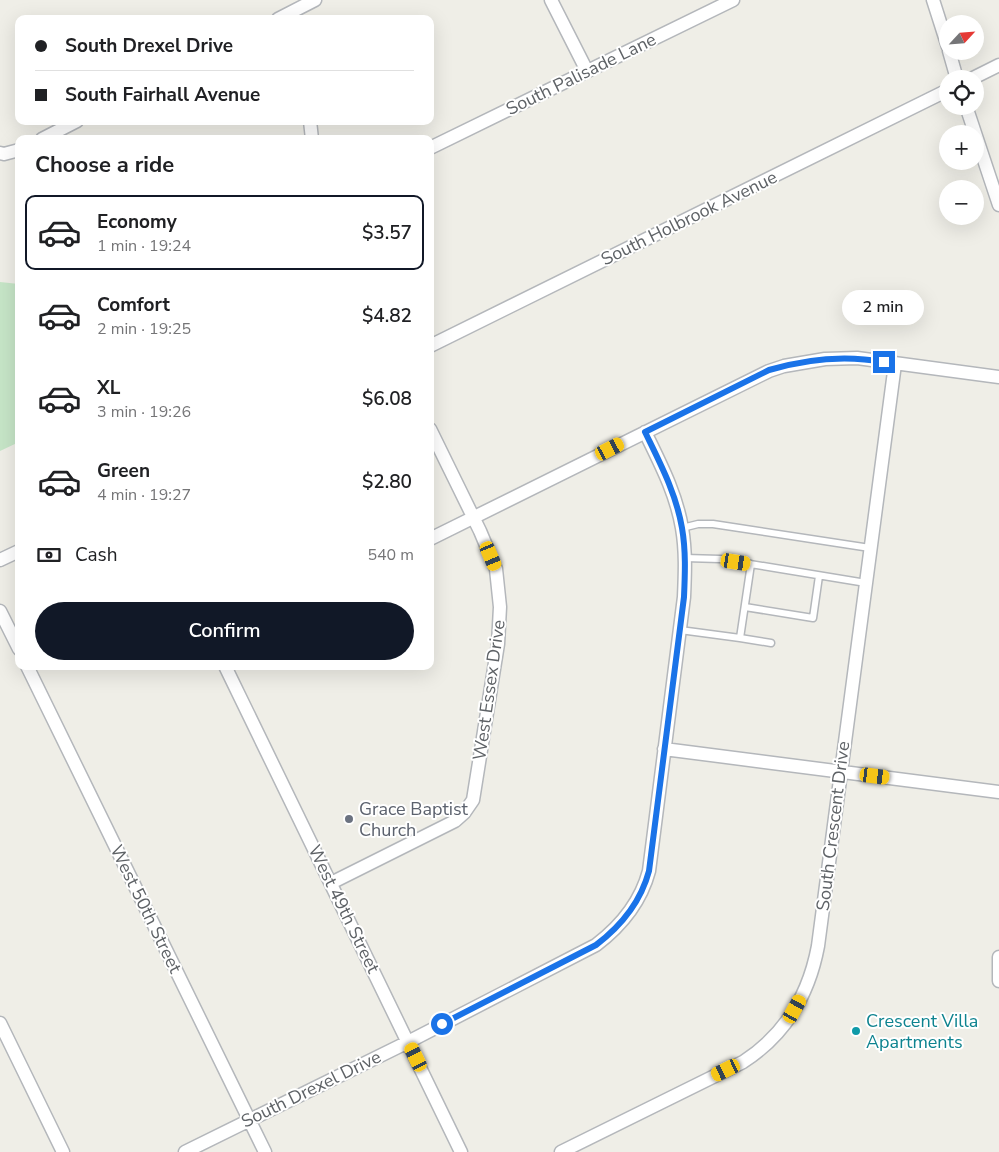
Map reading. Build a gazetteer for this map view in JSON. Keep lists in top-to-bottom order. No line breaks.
{"streets":{"street":["South Palisade Lane","South Holbrook Avenue","West Essex Drive","South Crescent Drive","West 50th Street","West 49th Street","South Drexel Drive"]},"crossings":[["West Essex Drive","West 49th Street"],["West 50th Street","South Drexel Drive"],["West 49th Street","South Drexel Drive"]],"places":["Grace Baptist Church","Crescent Villa Apartments"],"north":"top right","page":{"map_buttons":["+","−"],"banner":["South Drexel Drive","South Fairhall Avenue"],"heading":"Choose a ride","list":[{"name":"Economy","note":"1 min · 19:24","value":"$3.57"},{"name":"Comfort","note":"2 min · 19:25","value":"$4.82"},{"name":"XL","note":"3 min · 19:26","value":"$6.08"},{"name":"Green","note":"4 min · 19:27","value":"$2.80"}],"bubble":"2 min","pay":["Cash","540 m"],"buttons":"Confirm"}}
